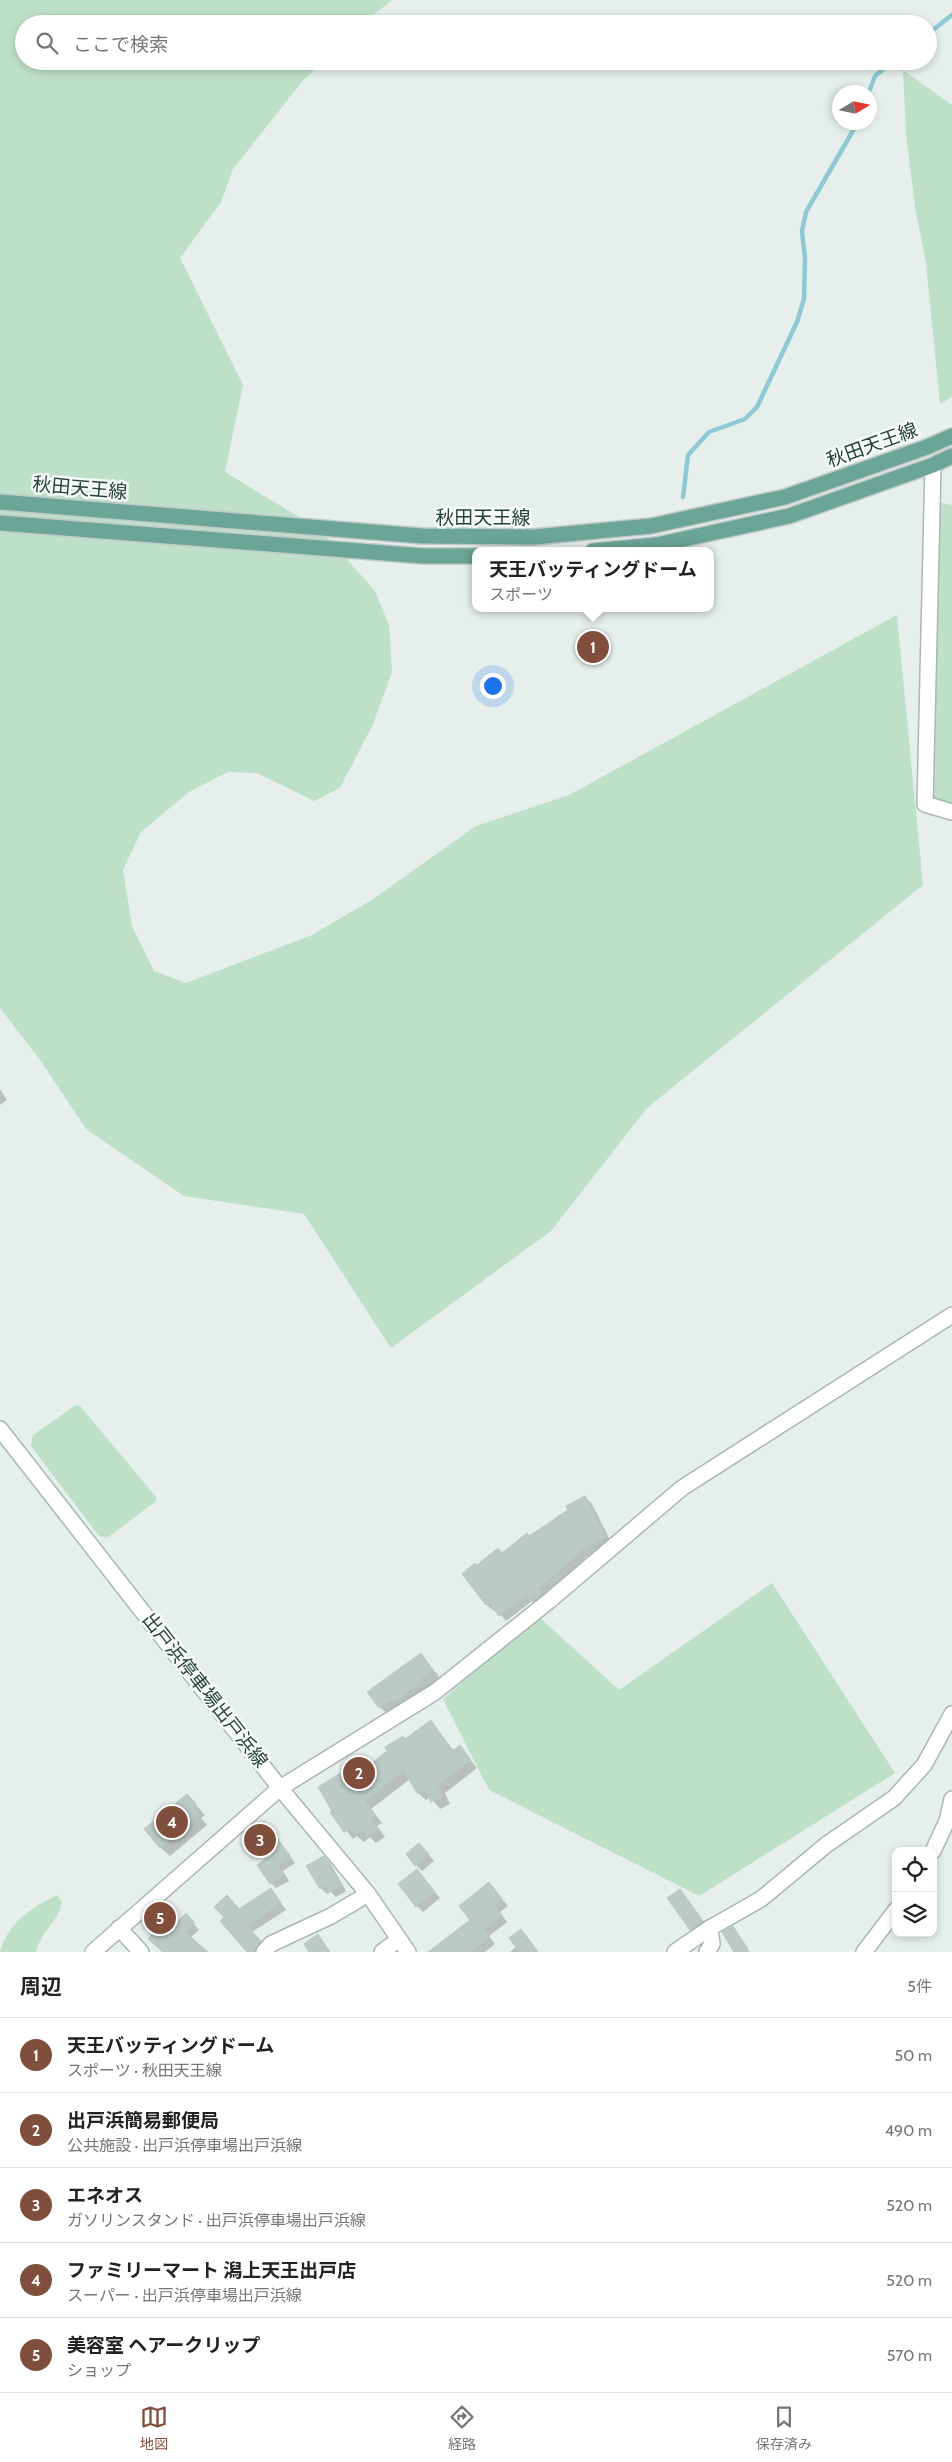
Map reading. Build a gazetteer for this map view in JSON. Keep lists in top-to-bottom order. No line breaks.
{"streets":{"main road":["秋田天王線"],"street":["出戸浜停車場出戸浜線"]},"north":"right","page":{"search":"ここで検索","popup":["天王バッティングドーム","スポーツ"],"pins":["1","2","4","3","5"],"heading":["周辺","5件"],"list":[{"mark":"1","name":"天王バッティングドーム","note":"スポーツ · 秋田天王線","value":"50 m"},{"mark":"2","name":"出戸浜簡易郵便局","note":"公共施設 · 出戸浜停車場出戸浜線","value":"490 m"},{"mark":"3","name":"エネオス","note":"ガソリンスタンド · 出戸浜停車場出戸浜線","value":"520 m"},{"mark":"4","name":"ファミリーマート 潟上天王出戸店","note":"スーパー · 出戸浜停車場出戸浜線","value":"520 m"},{"mark":"5","name":"美容室 ヘアークリップ","note":"ショップ","value":"570 m"}],"nav":["地図","経路","保存済み"]}}
